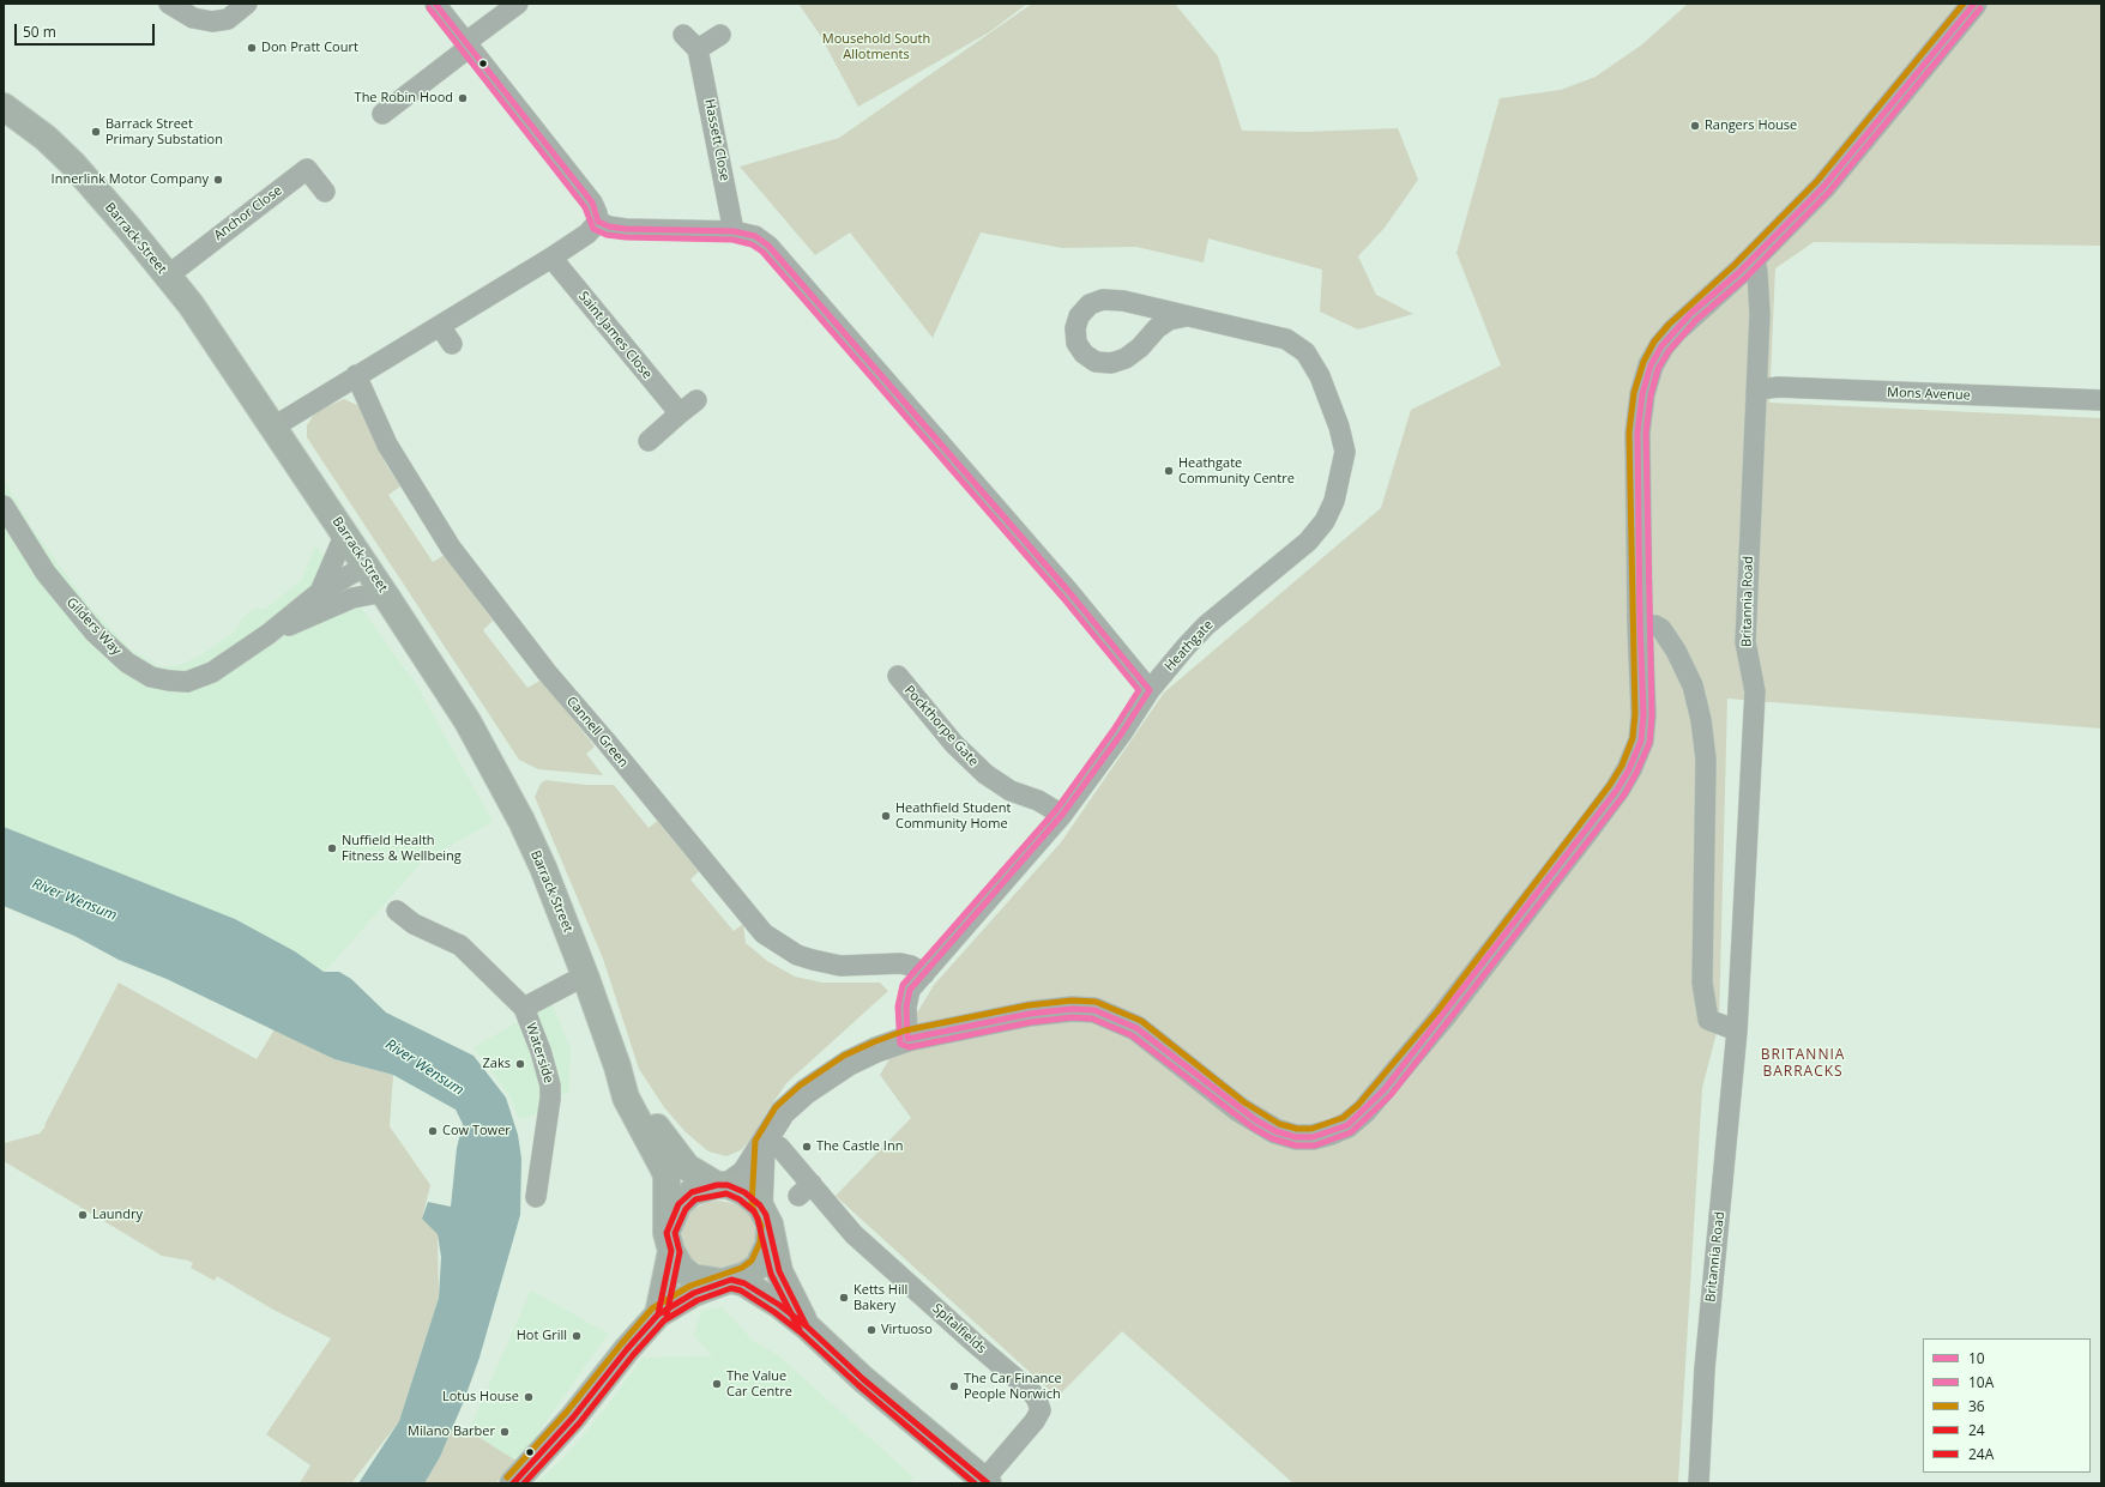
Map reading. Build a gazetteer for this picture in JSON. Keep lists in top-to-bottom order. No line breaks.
{"streets":{"main road":["Barrack Street"],"street":["Hassett Close","Anchor Close","Saint James Close","Mons Avenue","Britannia Road","Gilders Way","Heathgate","Pockthorpe Gate","Cannell Green","Waterside","Spitalfields"]},"crossings":[["Anchor Close","Barrack Street"],["Barrack Street","Gilders Way"],["Barrack Street","Waterside"],["Mons Avenue","Britannia Road"],["Heathgate","Pockthorpe Gate"],["Heathgate","Cannell Green"]],"districts":["BRITANNIA BARRACKS"],"water":["River Wensum"],"parks":["Mousehold South Allotments"],"places":["Don Pratt Court","The Robin Hood","Rangers House","Barrack Street Primary Substation","Innerlink Motor Company","Heathgate Community Centre","Heathfield Student Community Home","Nuffield Health Fitness & Wellbeing","Zaks","Cow Tower","The Castle Inn","Laundry","Ketts Hill Bakery","Virtuoso","Hot Grill","The Value Car Centre","The Car Finance People Norwich","Lotus House","Milano Barber"],"lines":["transit line 10","transit line 36","transit line 10A","transit line 24","transit line 24A"],"legend":["10","10A","36","24","24A"],"scale_bar":"50 m"}
